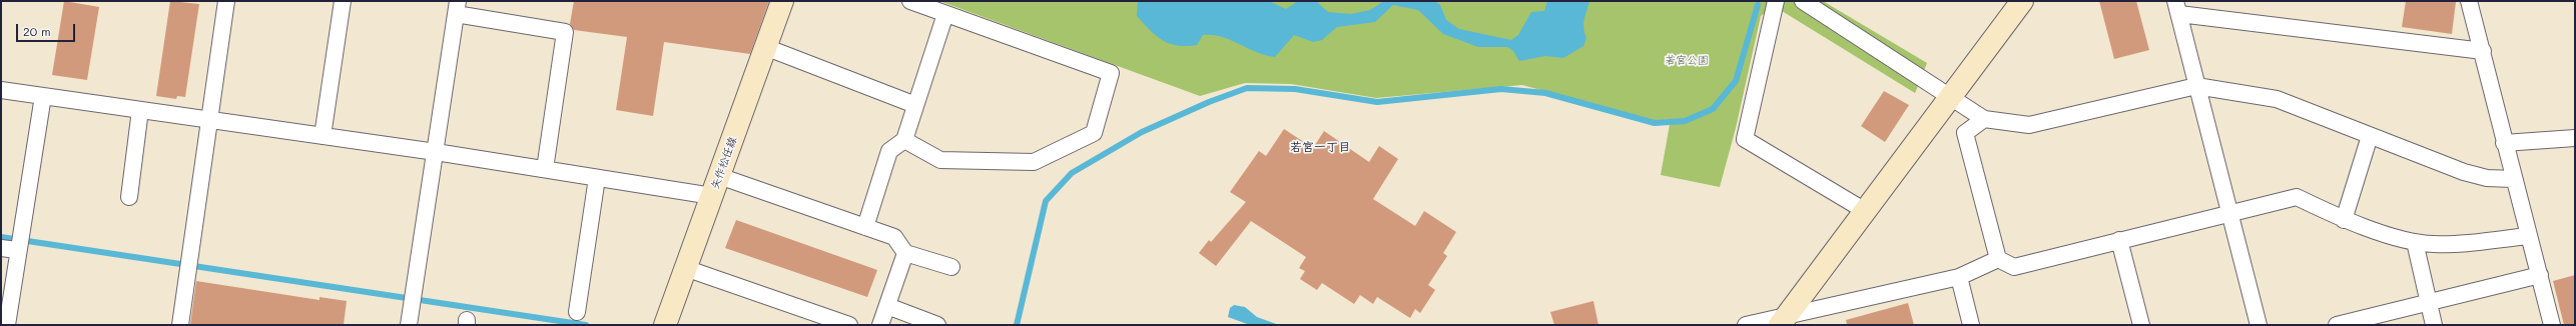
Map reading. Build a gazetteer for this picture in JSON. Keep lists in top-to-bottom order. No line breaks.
{"streets":{"street":["矢作松任線"]},"districts":["若宮一丁目"],"parks":["若宮公園"],"scale_bar":"20 m"}
